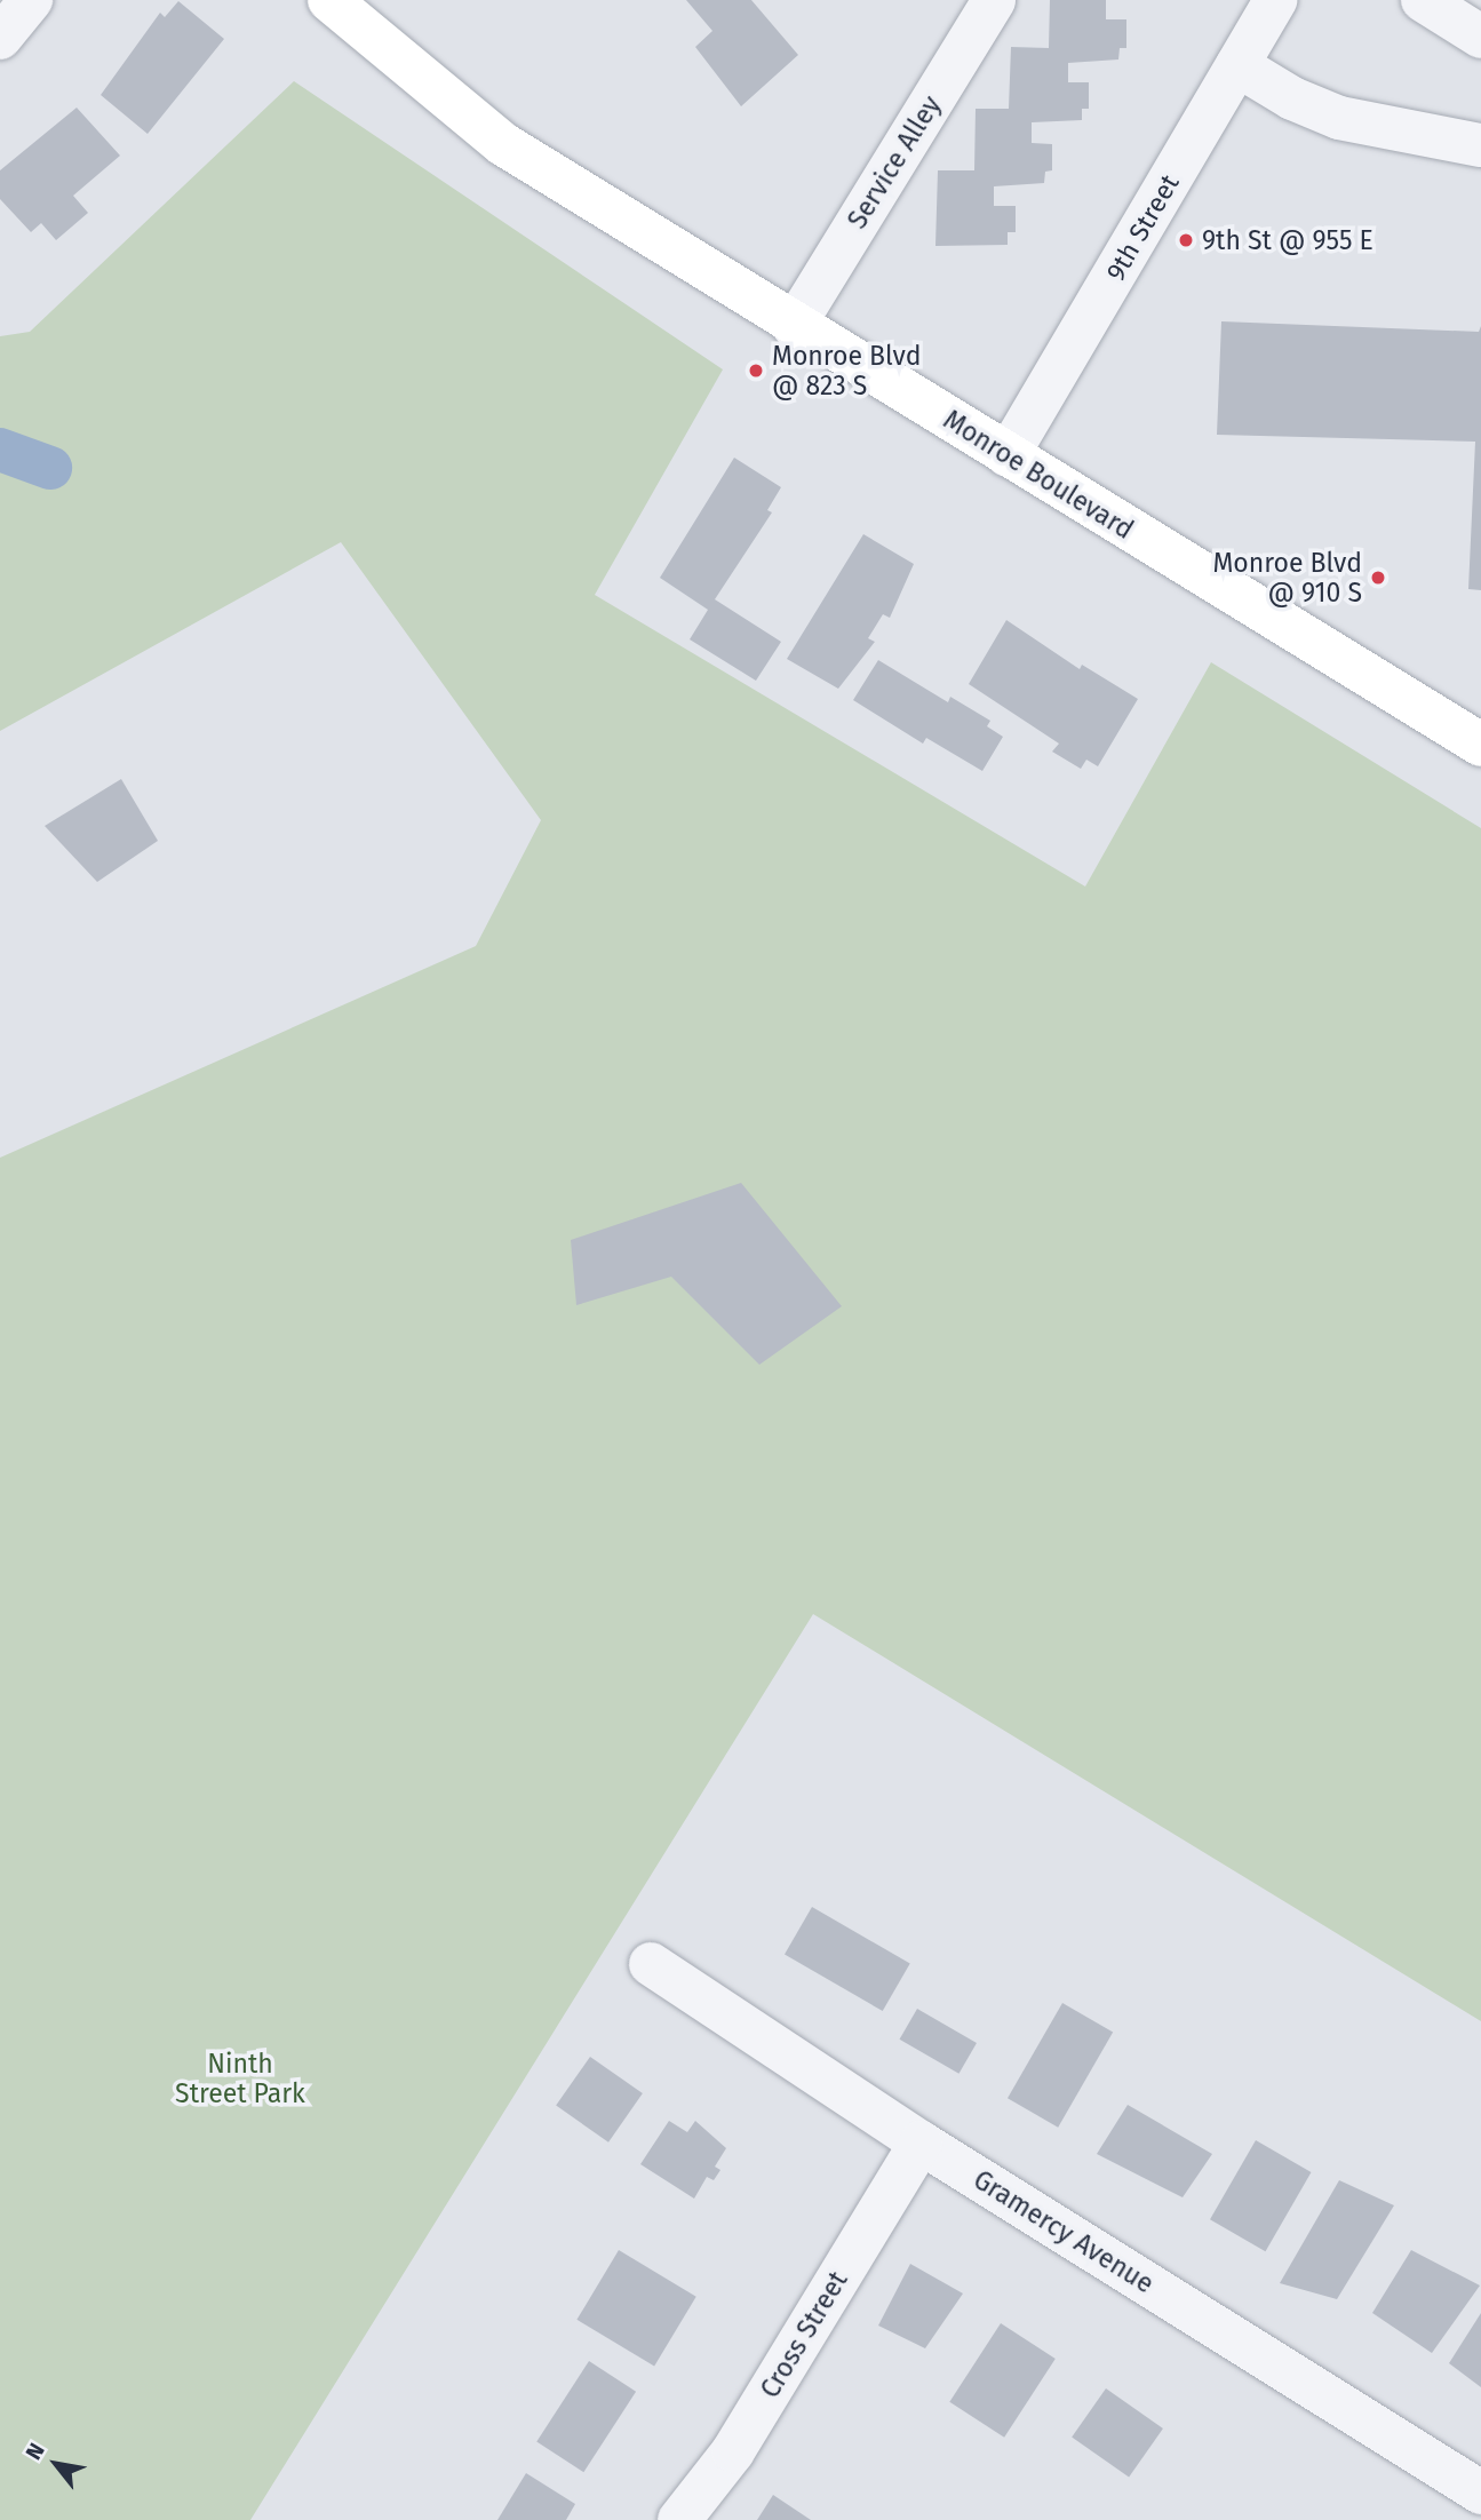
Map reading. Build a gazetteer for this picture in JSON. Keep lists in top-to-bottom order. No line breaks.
{"streets":{"main road":["Monroe Boulevard"],"street":["Service Alley","9th Street","Gramercy Avenue","Cross Street"]},"crossings":[["Service Alley","Monroe Boulevard"],["9th Street","Monroe Boulevard"],["Gramercy Avenue","Cross Street"]],"parks":["Ninth Street Park"],"places":["9th St @ 955 E","Monroe Blvd @ 823 S","Monroe Blvd @ 910 S"],"north":"top left"}
